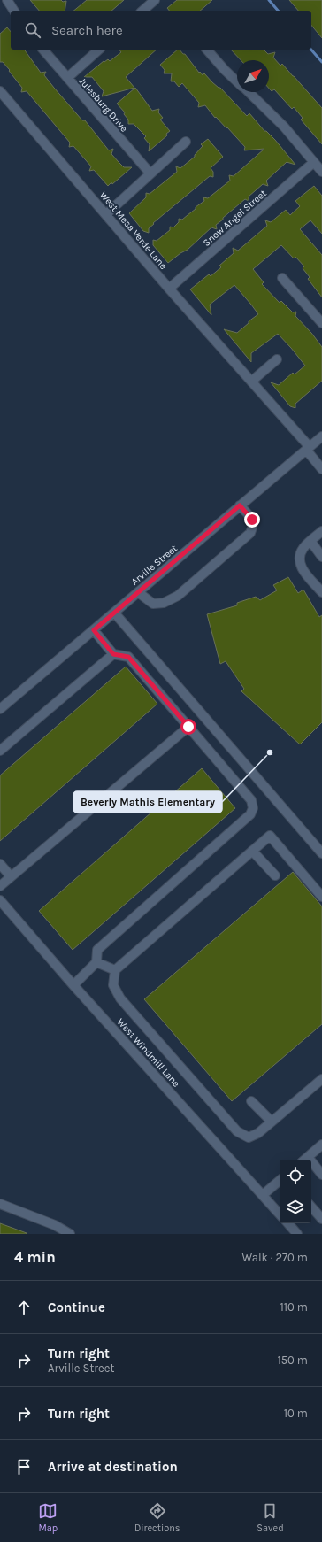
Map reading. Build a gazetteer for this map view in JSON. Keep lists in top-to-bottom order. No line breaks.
{"streets":{"street":["Julesburg Drive","Snow Angel Street","West Mesa Verde Lane","Arville Street","West Windmill Lane"]},"crossings":[["Snow Angel Street","West Mesa Verde Lane"],["West Mesa Verde Lane","Arville Street"]],"places":["Beverly Mathis Elementary"],"north":"top right","page":{"search":"Search here","heading":["4 min","Walk · 270 m"],"list":[["Continue","110 m"],["Turn right","Arville Street","150 m"],["Turn right","10 m"],"Arrive at destination"],"nav":["Map","Directions","Saved"]}}
